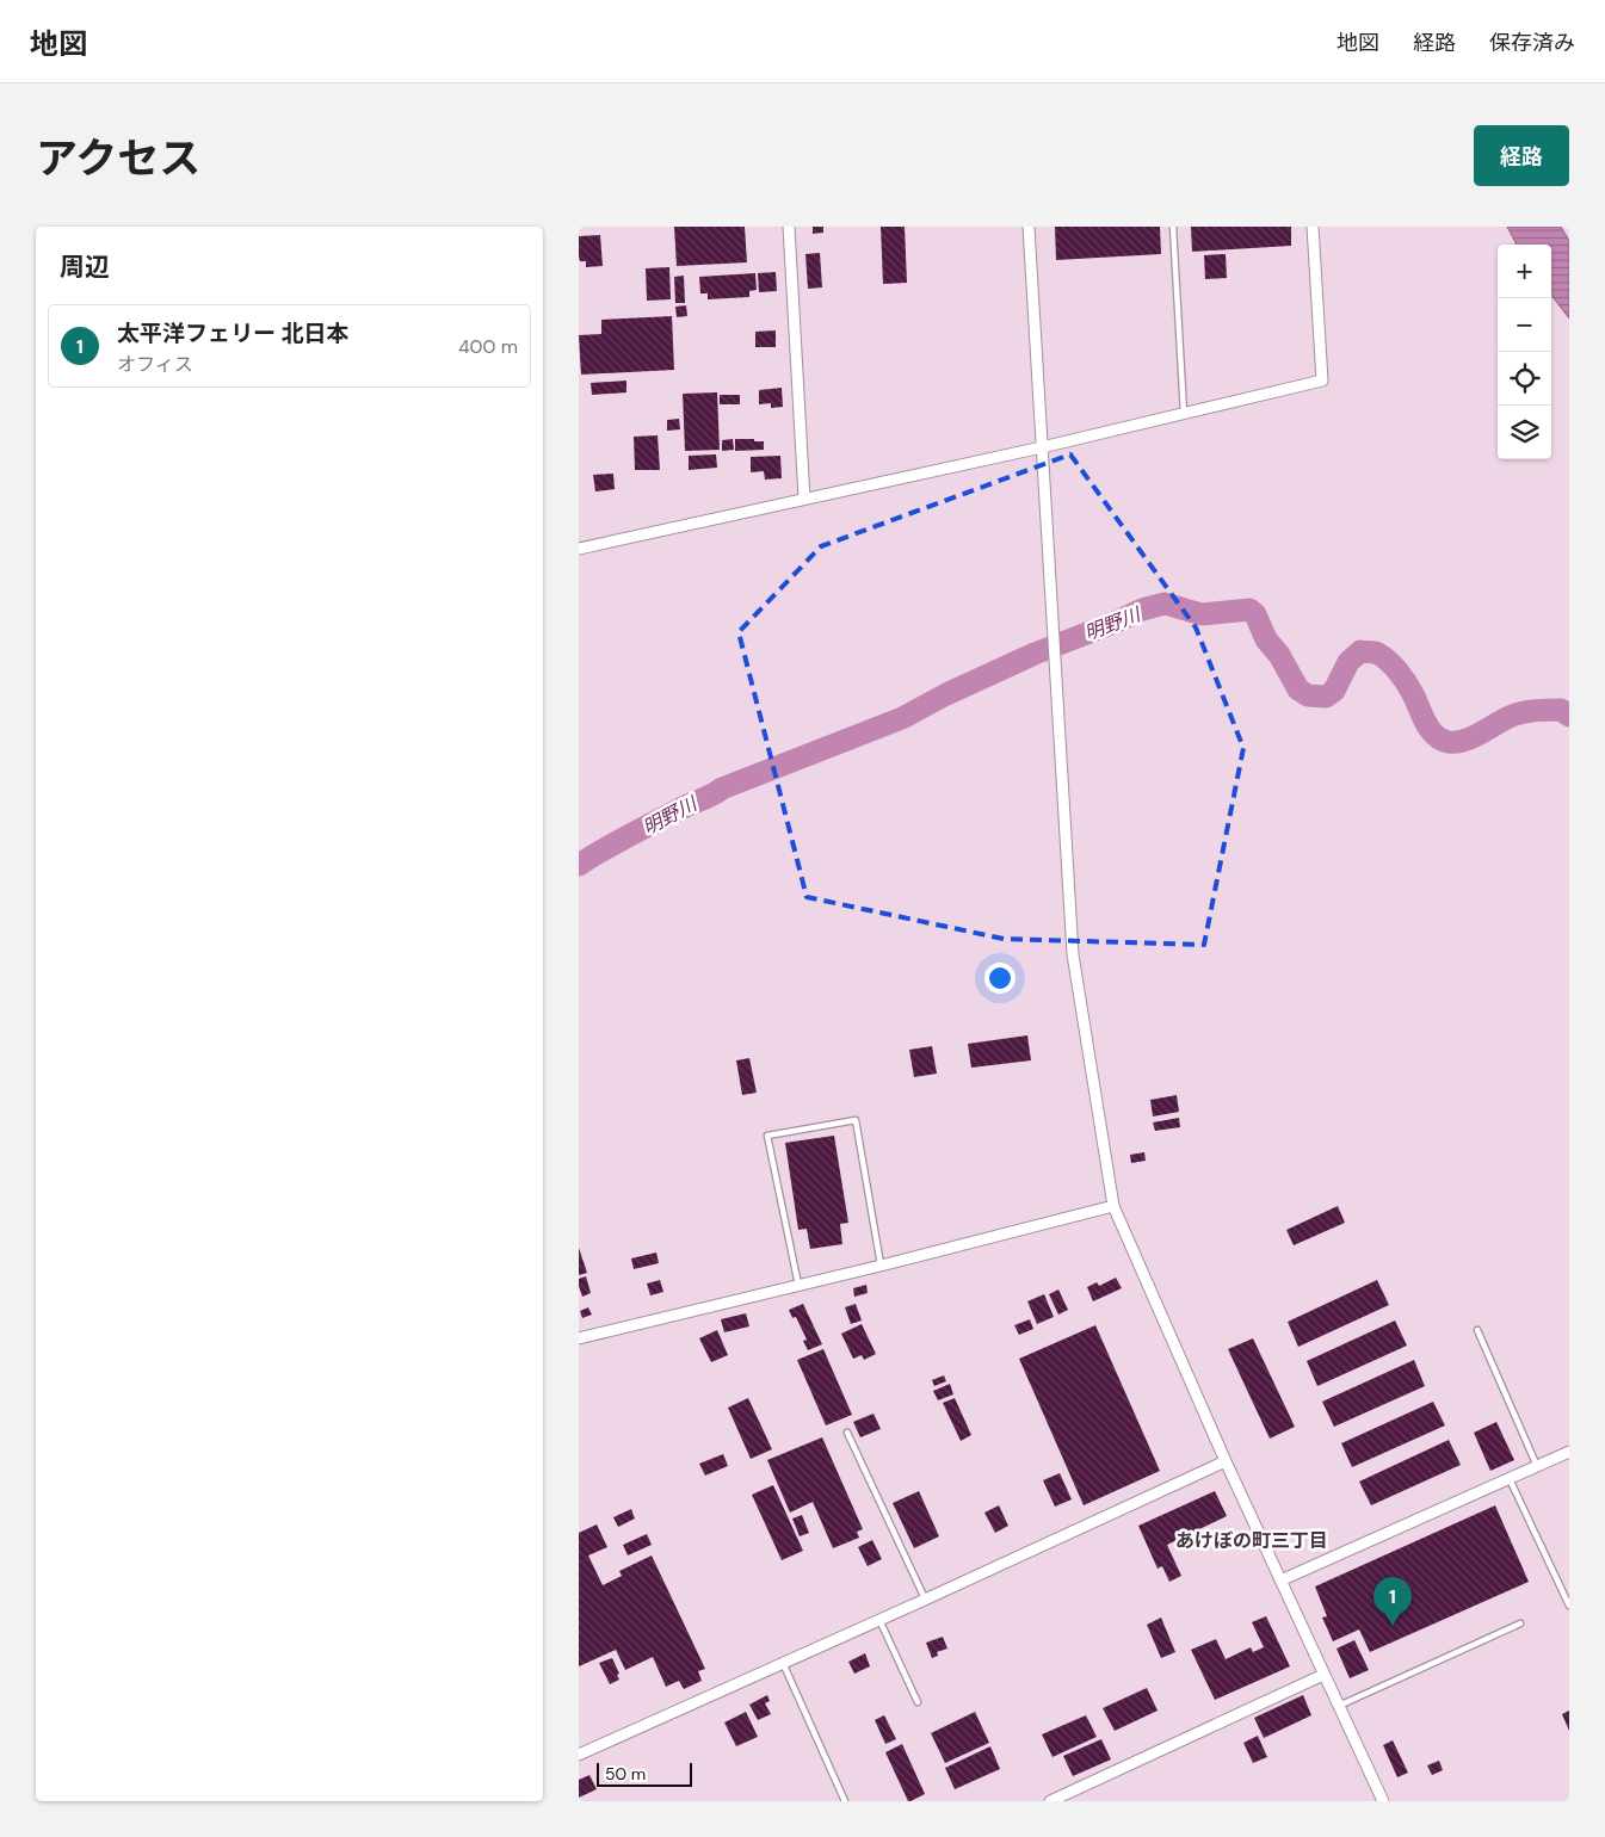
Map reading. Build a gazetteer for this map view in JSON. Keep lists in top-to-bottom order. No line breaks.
{"districts":["あけぼの町三丁目"],"water":["明野川"],"scale_bar":"50 m","page":{"header":"地図","nav":["地図","経路","保存済み"],"title":"アクセス","buttons":"経路","heading":"周辺","map_buttons":["+","−"],"list":[{"mark":"1","name":"太平洋フェリー 北日本","note":"オフィス","value":"400 m"}],"pins":"1","scale":"50 m"}}
